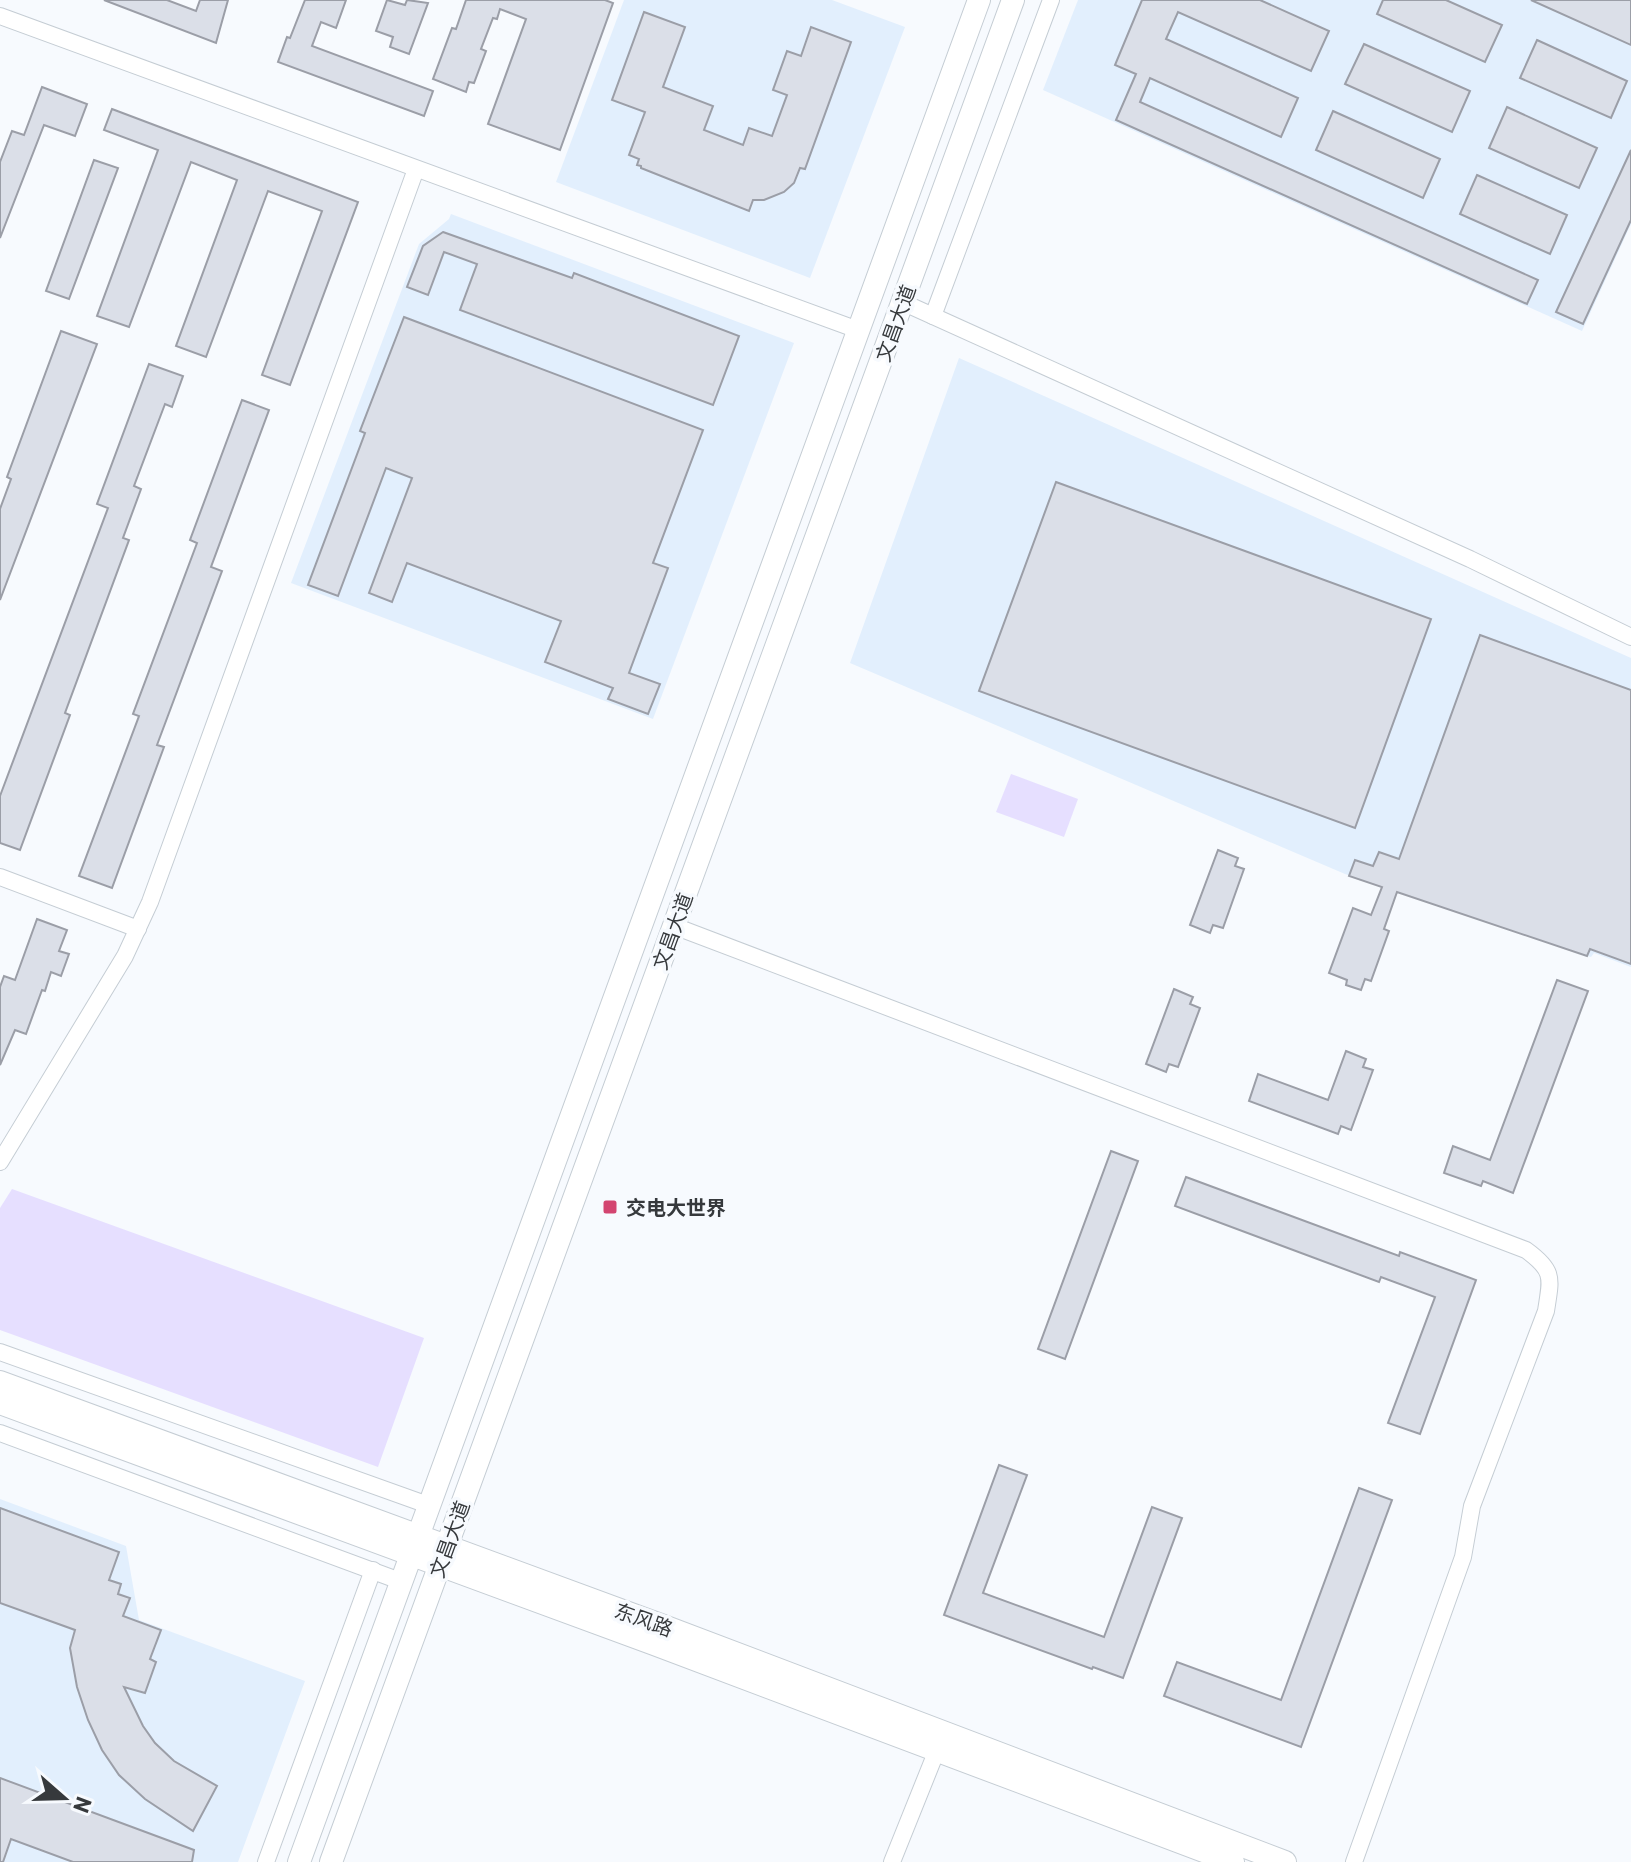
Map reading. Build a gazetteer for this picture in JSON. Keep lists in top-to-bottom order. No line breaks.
{"streets":{"main road":["文昌大道","东风路"]},"crossings":[["文昌大道","东风路"]],"places":{"transit":["交电大世界"]},"north":"right"}
